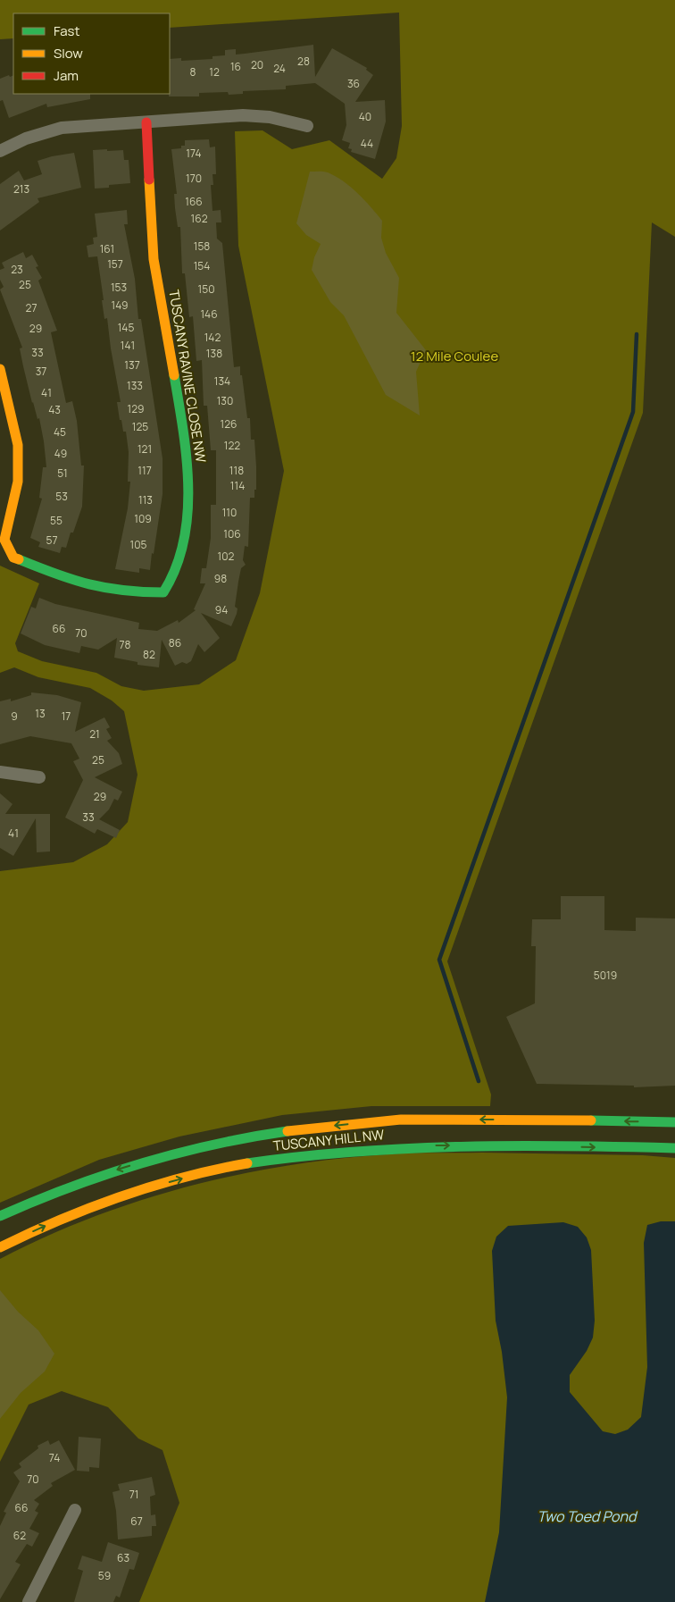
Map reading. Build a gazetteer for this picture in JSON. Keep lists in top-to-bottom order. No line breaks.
{"streets":{"street":["TUSCANY RAVINE CLOSE NW","TUSCANY HILL NW"]},"water":["Two Toed Pond"],"parks":["12 Mile Coulee"],"house_numbers":["28","20","16","24","8","12","36","40","44","174","170","213","166","162","158","161","157","154","23","25","153","150","149","27","146","145","29","142","141","33","138","137","37","134","133","41","130","129","43","126","125","45","122","121","49","117","118","51","114","53","113","110","109","55","106","57","105","102","98","94","66","70","86","78","82","13","9","17","21","25","29","33","41","5019","74","70","71","66","67","62","63","59"],"legend":["Fast","Slow","Jam"]}
